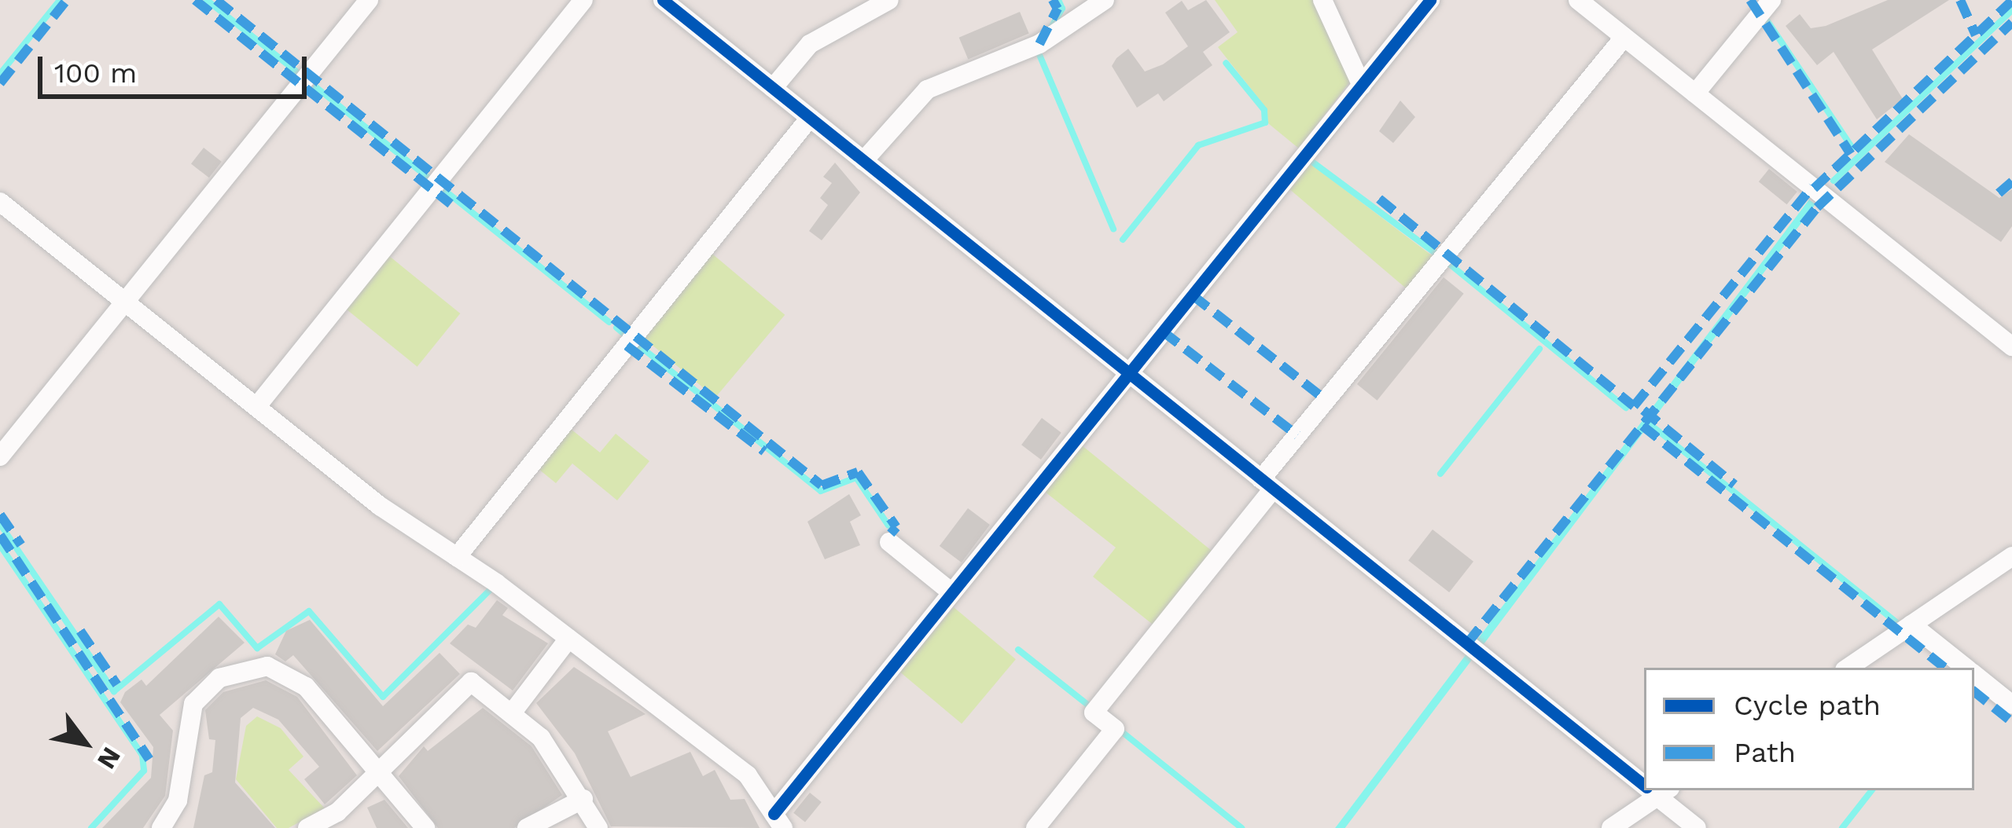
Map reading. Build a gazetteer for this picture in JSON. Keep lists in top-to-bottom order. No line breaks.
{"legend":["Cycle path","Path"],"scale_bar":"100 m","north":"bottom right"}
